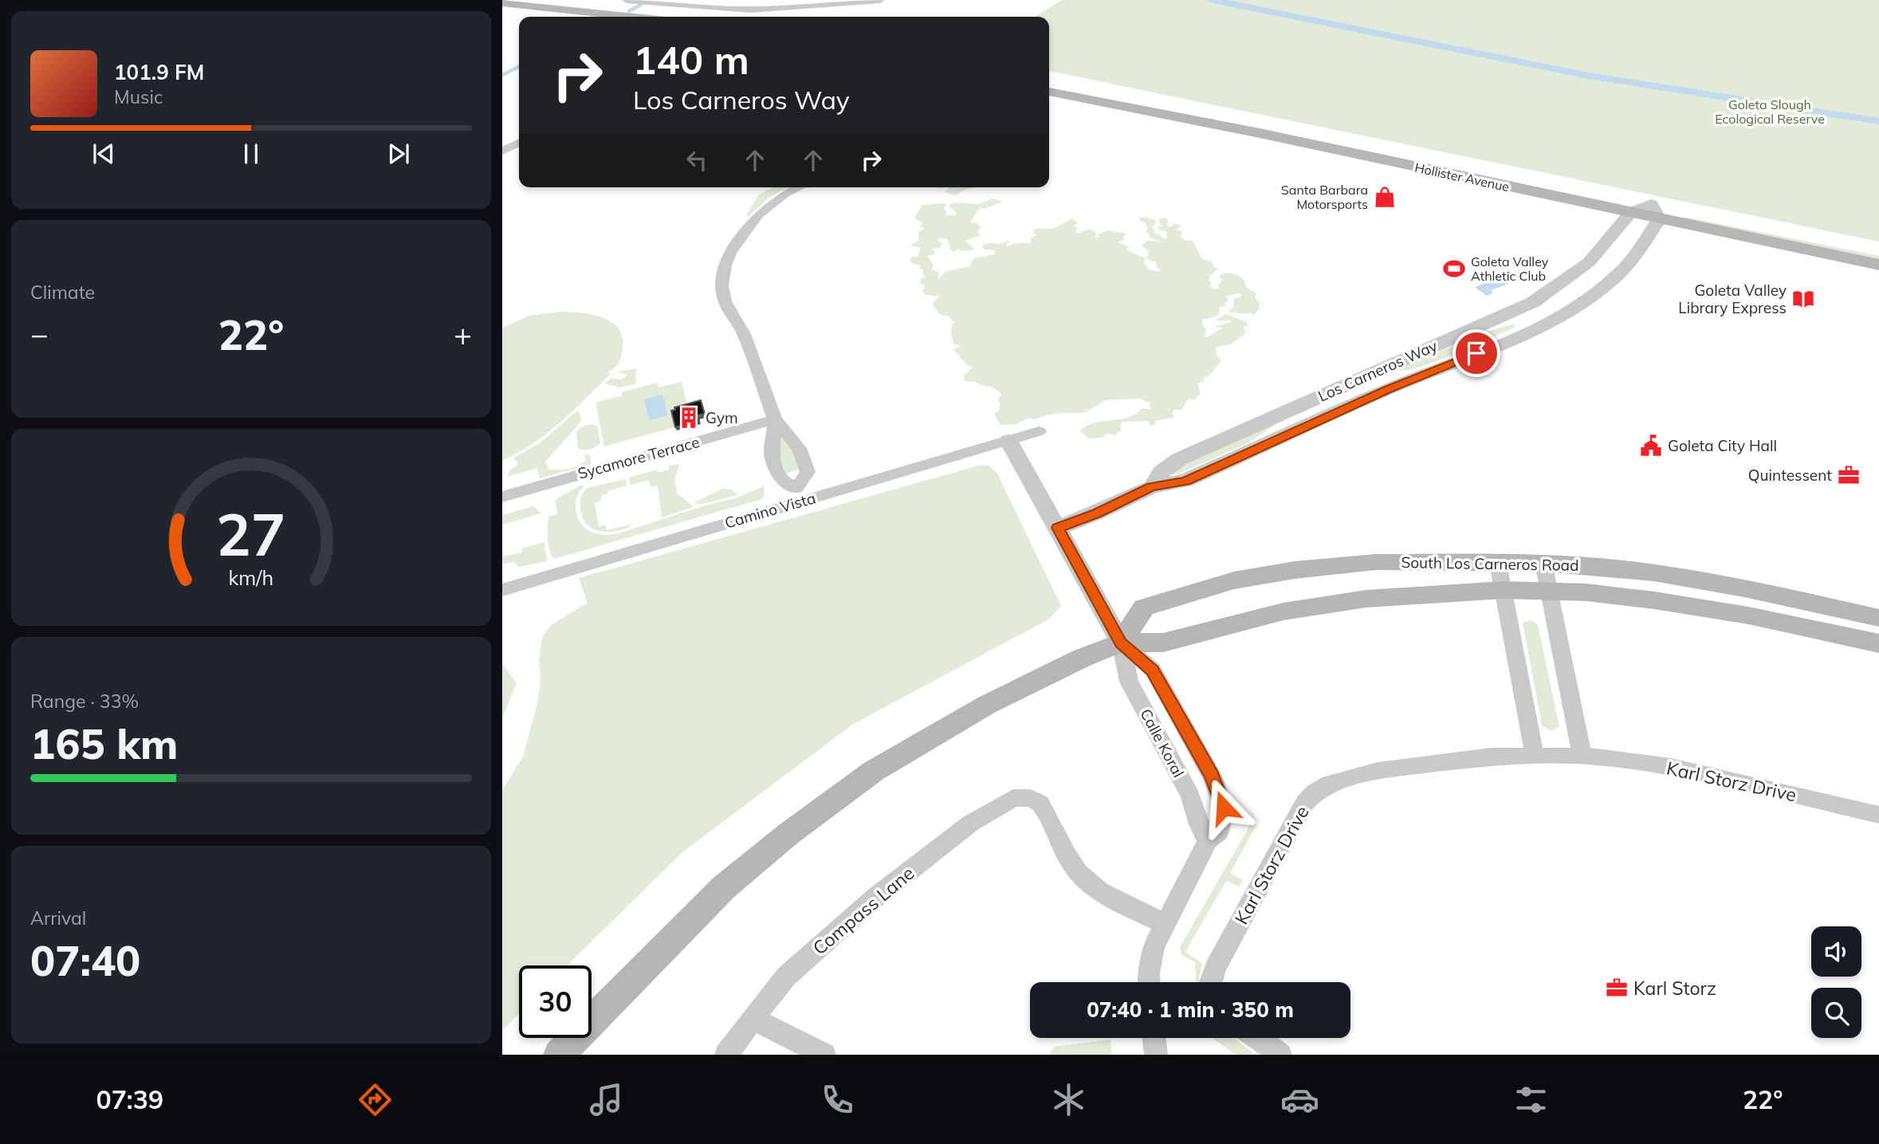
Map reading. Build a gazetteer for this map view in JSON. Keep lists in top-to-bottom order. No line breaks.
{"streets":{"main road":["Hollister Avenue","South Los Carneros Road"],"street":["Los Carneros Way","Sycamore Terrace","Camino Vista","Calle Koral","Karl Storz Drive","Compass Lane"]},"crossings":[["Hollister Avenue","Los Carneros Way"],["Los Carneros Way","Calle Koral"],["Camino Vista","Calle Koral"],["South Los Carneros Road","Calle Koral"],["Calle Koral","Compass Lane"]],"parks":["Goleta Slough Ecological Reserve"],"places":{"shop":["Santa Barbara Motorsports"],"sports":["Goleta Valley Athletic Club"],"library":["Goleta Valley Library Express"],"building":["Gym"],"public building":["Goleta City Hall"],"office":["Quintessent","Karl Storz"]},"page":{"turn":["140 m","Los Carneros Way"],"song":["101.9 FM","Music"],"tile":["Climate",["Range · 33%","165 km"],["Arrival","07:40"]],"heat":["−","22°","+"],"limit":"30","trip":"07:40 · 1 min · 350 m","tabs":["07:39","22°"],"gauge":["27","km/h"]}}
